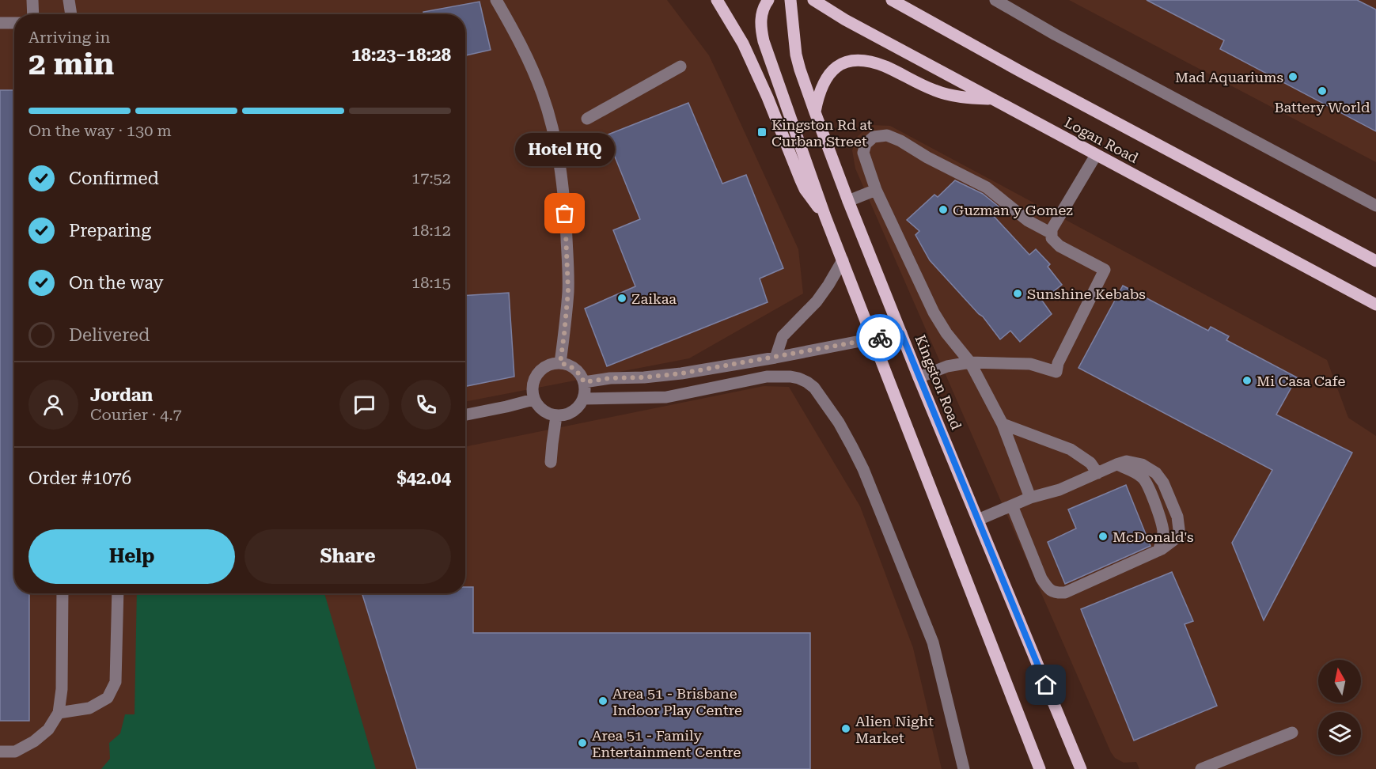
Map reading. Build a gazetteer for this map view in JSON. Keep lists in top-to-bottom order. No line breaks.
{"streets":{"main road":["Logan Road","Kingston Road"]},"places":{"other":["Mad Aquariums","Battery World","Guzman y Gomez","Hotel HQ","Sunshine Kebabs","Zaikaa","Mi Casa Cafe","McDonald's","Area 51 - Brisbane Indoor Play Centre","Alien Night Market","Area 51 - Family Entertainment Centre"],"transit":["Kingston Rd at Curban Street"]},"north":"top","page":{"heading":["2 min","Arriving in","18:23–18:28"],"panel":["Jordan","Courier · 4.7","Order #1076","$42.04"],"bar":"On the way · 130 m","bubble":"Hotel HQ","list":[["Confirmed","17:52"],["Preparing","18:12"],["On the way","18:15"],"Delivered"],"buttons":["Help","Share"]}}
